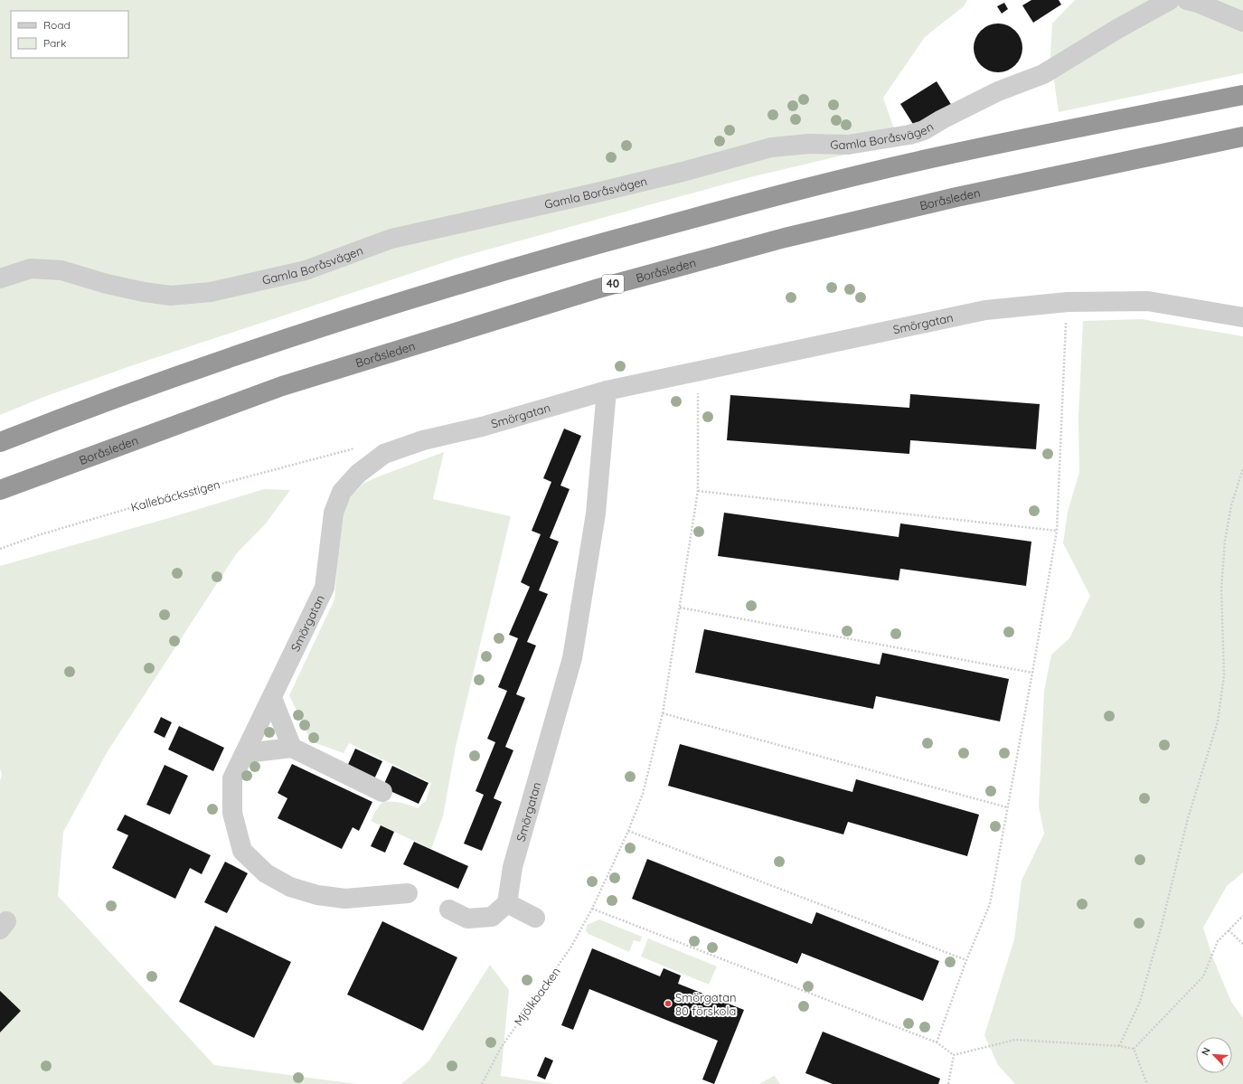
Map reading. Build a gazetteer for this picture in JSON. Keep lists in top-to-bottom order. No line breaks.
{"streets":{"highway":["Boråsleden","40"],"street":["Gamla Boråsvägen","Smörgatan"],"path":["Kallebäcksstigen","Mjölkbacken"]},"crossings":[["Smörgatan","Mjölkbacken"]],"places":["Smörgatan 80 förskola"],"legend":["Road","Park"],"north":"top left"}
